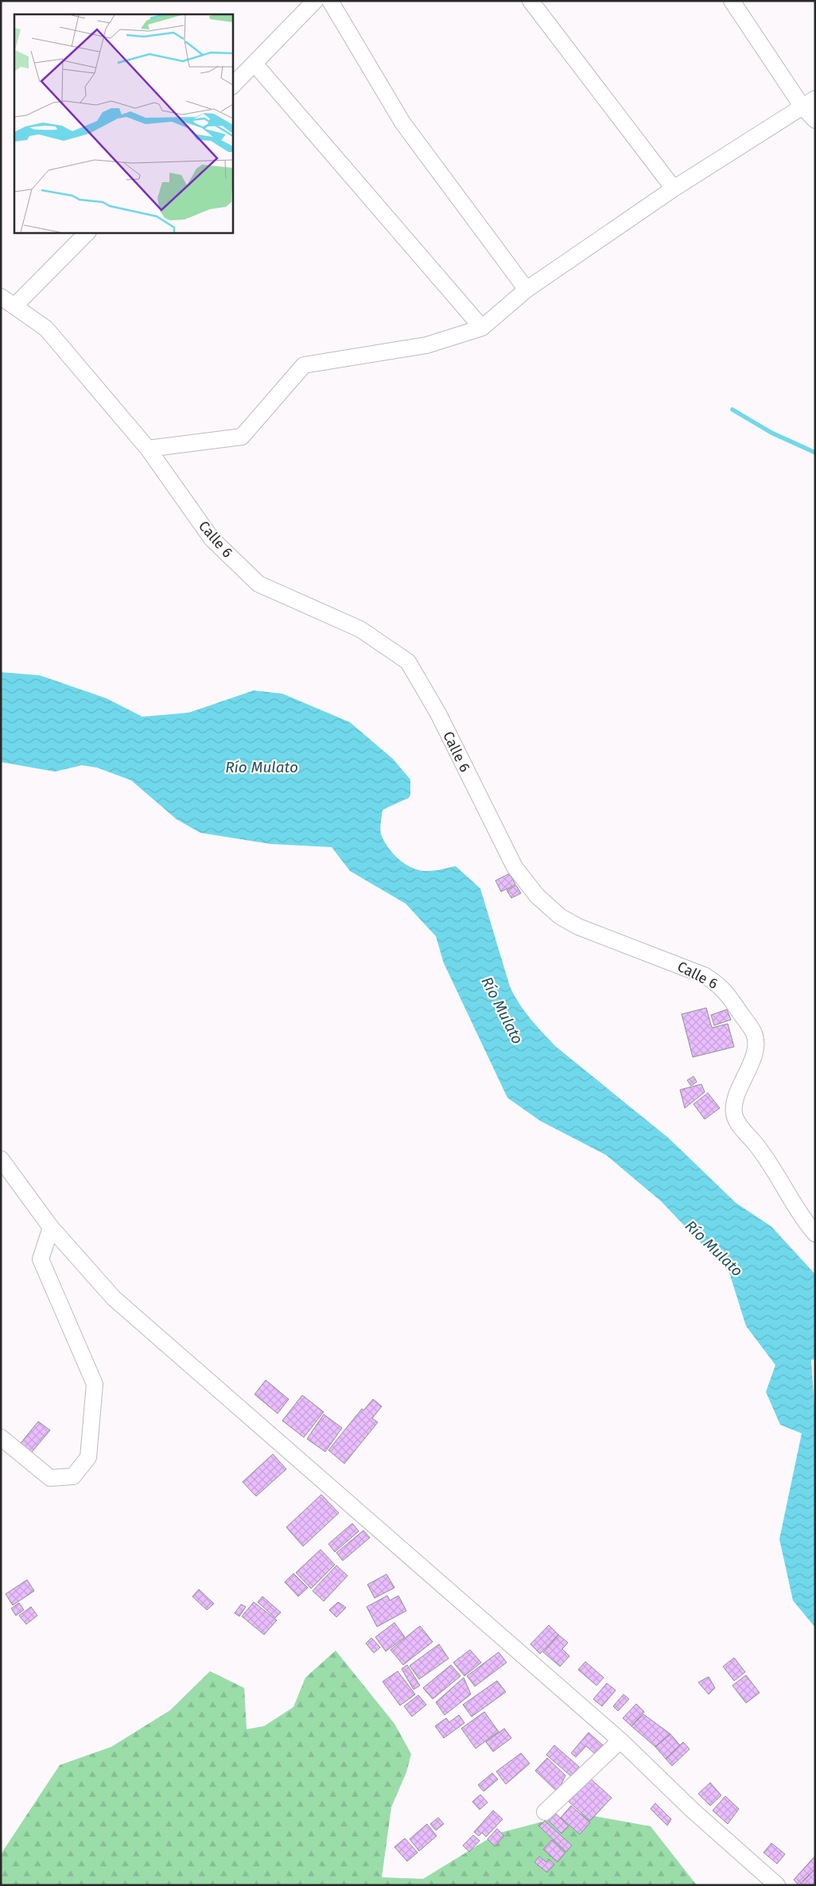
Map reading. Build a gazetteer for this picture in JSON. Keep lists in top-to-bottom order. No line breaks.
{"streets":{"street":["Calle 6"]},"water":["Río Mulato"]}
